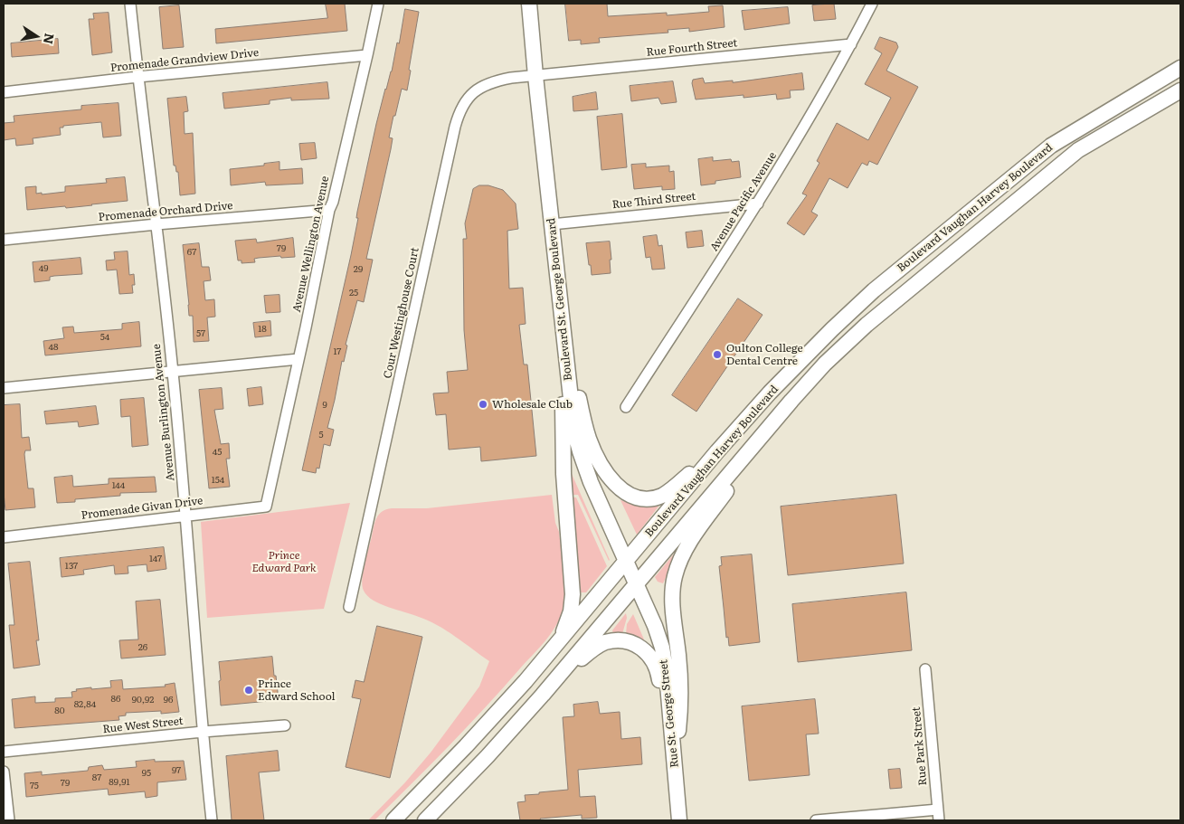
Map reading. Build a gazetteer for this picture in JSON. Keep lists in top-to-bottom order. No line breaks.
{"streets":{"main road":["Boulevard Vaughan Harvey Boulevard","Boulevard St. George Boulevard","Rue St. George Street"],"street":["Rue Fourth Street","Promenade Grandview Drive","Rue Third Street","Avenue Pacific Avenue","Promenade Orchard Drive","Avenue Wellington Avenue","Cour Westinghouse Court","Avenue Burlington Avenue","Promenade Givan Drive","Rue West Street","Rue Park Street"]},"crossings":[["Rue Fourth Street","Avenue Pacific Avenue"],["Rue Fourth Street","Boulevard St. George Boulevard"],["Rue Fourth Street","Cour Westinghouse Court"],["Promenade Grandview Drive","Avenue Wellington Avenue"],["Promenade Grandview Drive","Avenue Burlington Avenue"],["Rue Third Street","Avenue Pacific Avenue"],["Rue Third Street","Boulevard St. George Boulevard"],["Boulevard Vaughan Harvey Boulevard","Boulevard St. George Boulevard"],["Boulevard Vaughan Harvey Boulevard","Rue St. George Street"],["Promenade Orchard Drive","Avenue Wellington Avenue"],["Promenade Orchard Drive","Avenue Burlington Avenue"],["Avenue Wellington Avenue","Promenade Givan Drive"],["Boulevard St. George Boulevard","Cour Westinghouse Court"],["Boulevard St. George Boulevard","Rue St. George Street"],["Avenue Burlington Avenue","Promenade Givan Drive"],["Avenue Burlington Avenue","Rue West Street"]],"parks":["Prince Edward Park"],"places":["Oulton College Dental Centre","Wholesale Club","Prince Edward School"],"house_numbers":["79","67","49","29","25","18","57","54","48","17","9","5","45","154","144","147","137","26","86","90,92","96","82,84","80","97","95","87","89,91","79","75"],"north":"right"}
